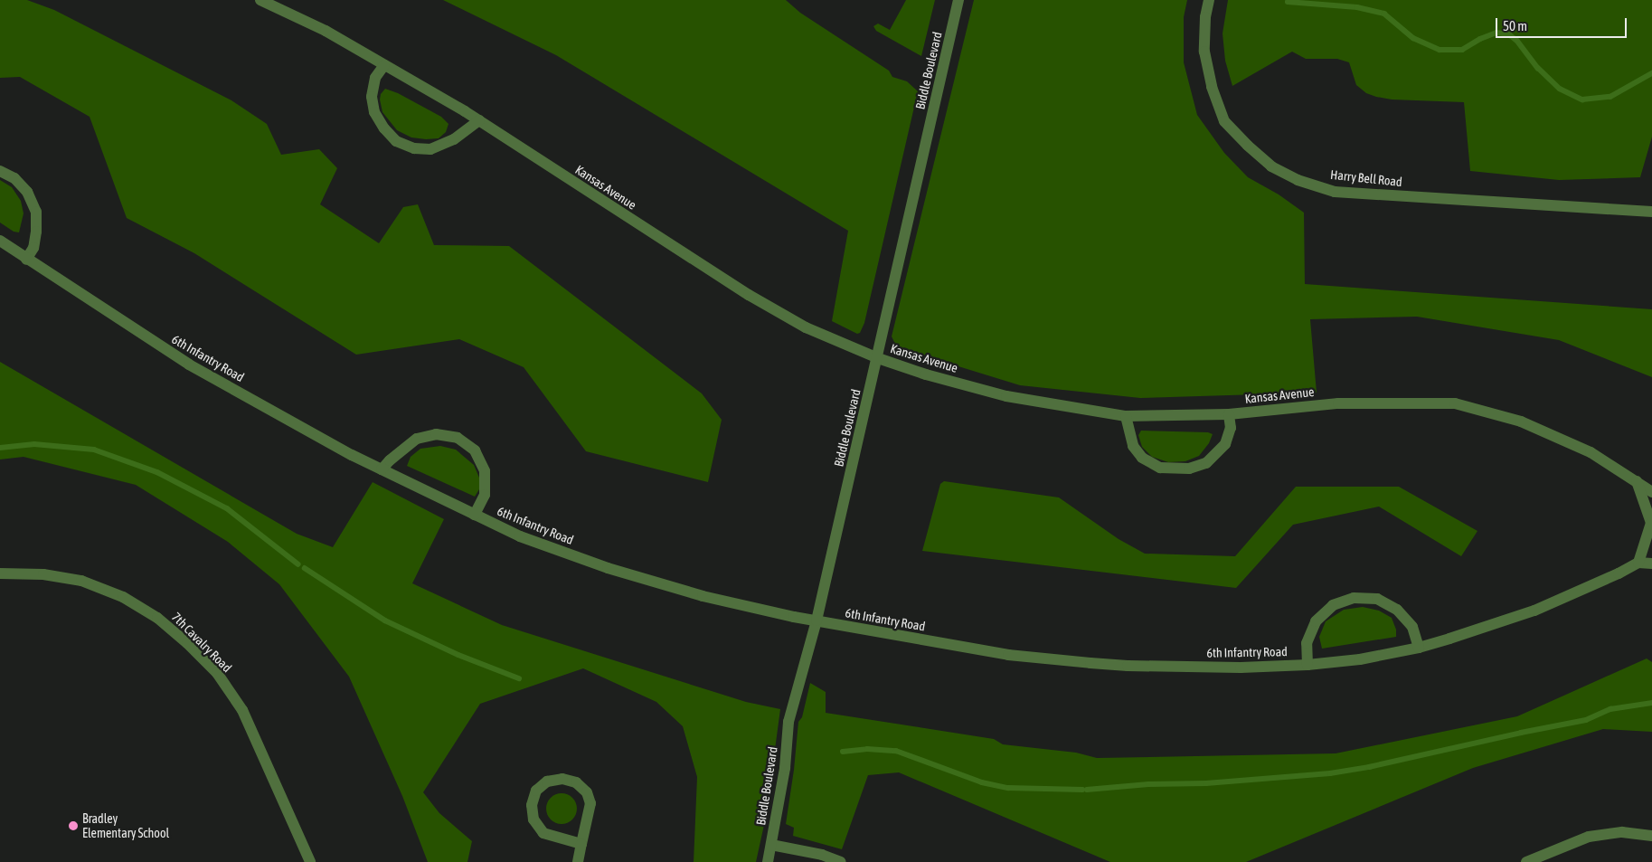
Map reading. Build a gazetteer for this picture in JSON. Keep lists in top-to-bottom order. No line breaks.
{"streets":{"street":["Biddle Boulevard","Harry Bell Road","Kansas Avenue","6th Infantry Road","7th Cavalry Road"]},"crossings":[["Biddle Boulevard","Kansas Avenue"],["Biddle Boulevard","6th Infantry Road"]],"places":["Bradley Elementary School"],"scale_bar":"50 m"}
